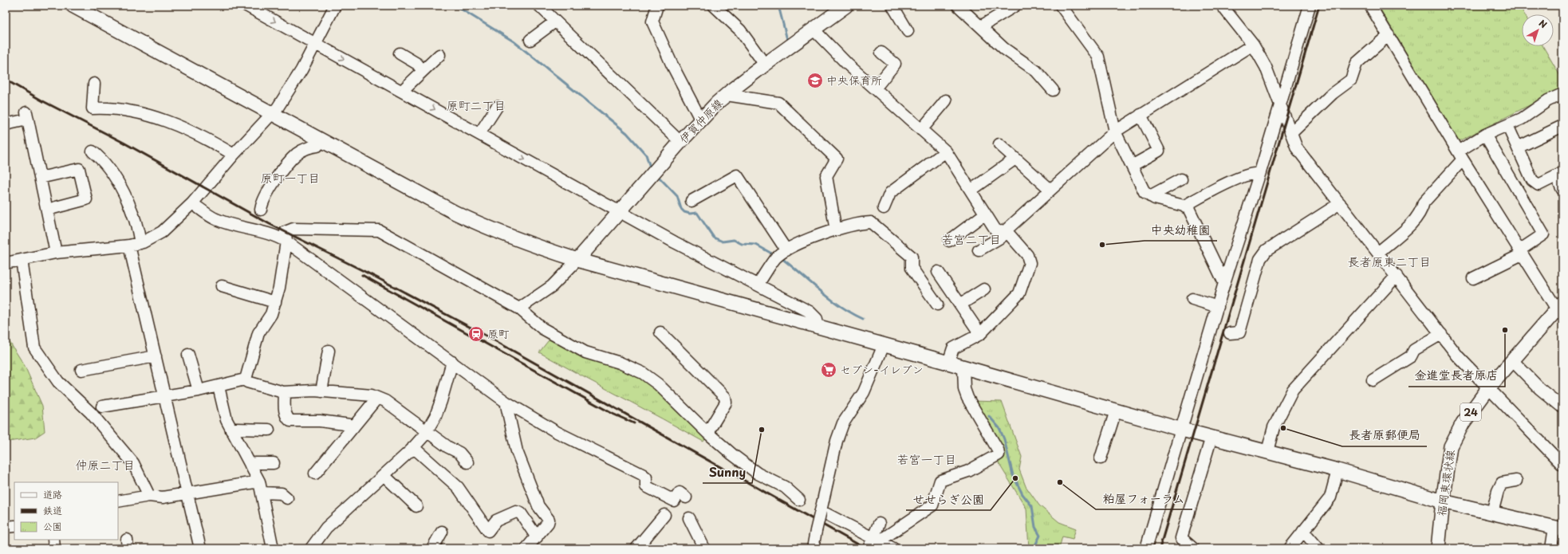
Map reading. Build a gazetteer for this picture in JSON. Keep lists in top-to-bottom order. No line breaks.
{"streets":{"main road":["伊賀仲原線","24","福岡東環状線"]},"districts":["原町二丁目","原町一丁目","若宮二丁目","長者原東二丁目","若宮一丁目","仲原二丁目"],"places":{"school or university":["中央保育所"],"other":["中央幼稚園","金進堂長者原店","長者原郵便局","Sunny","せせらぎ公園","粕屋フォーラム"],"station":["原町"],"supermarket":["セブン-イレブン"]},"legend":["道路","鉄道","公園"],"north":"top right"}
